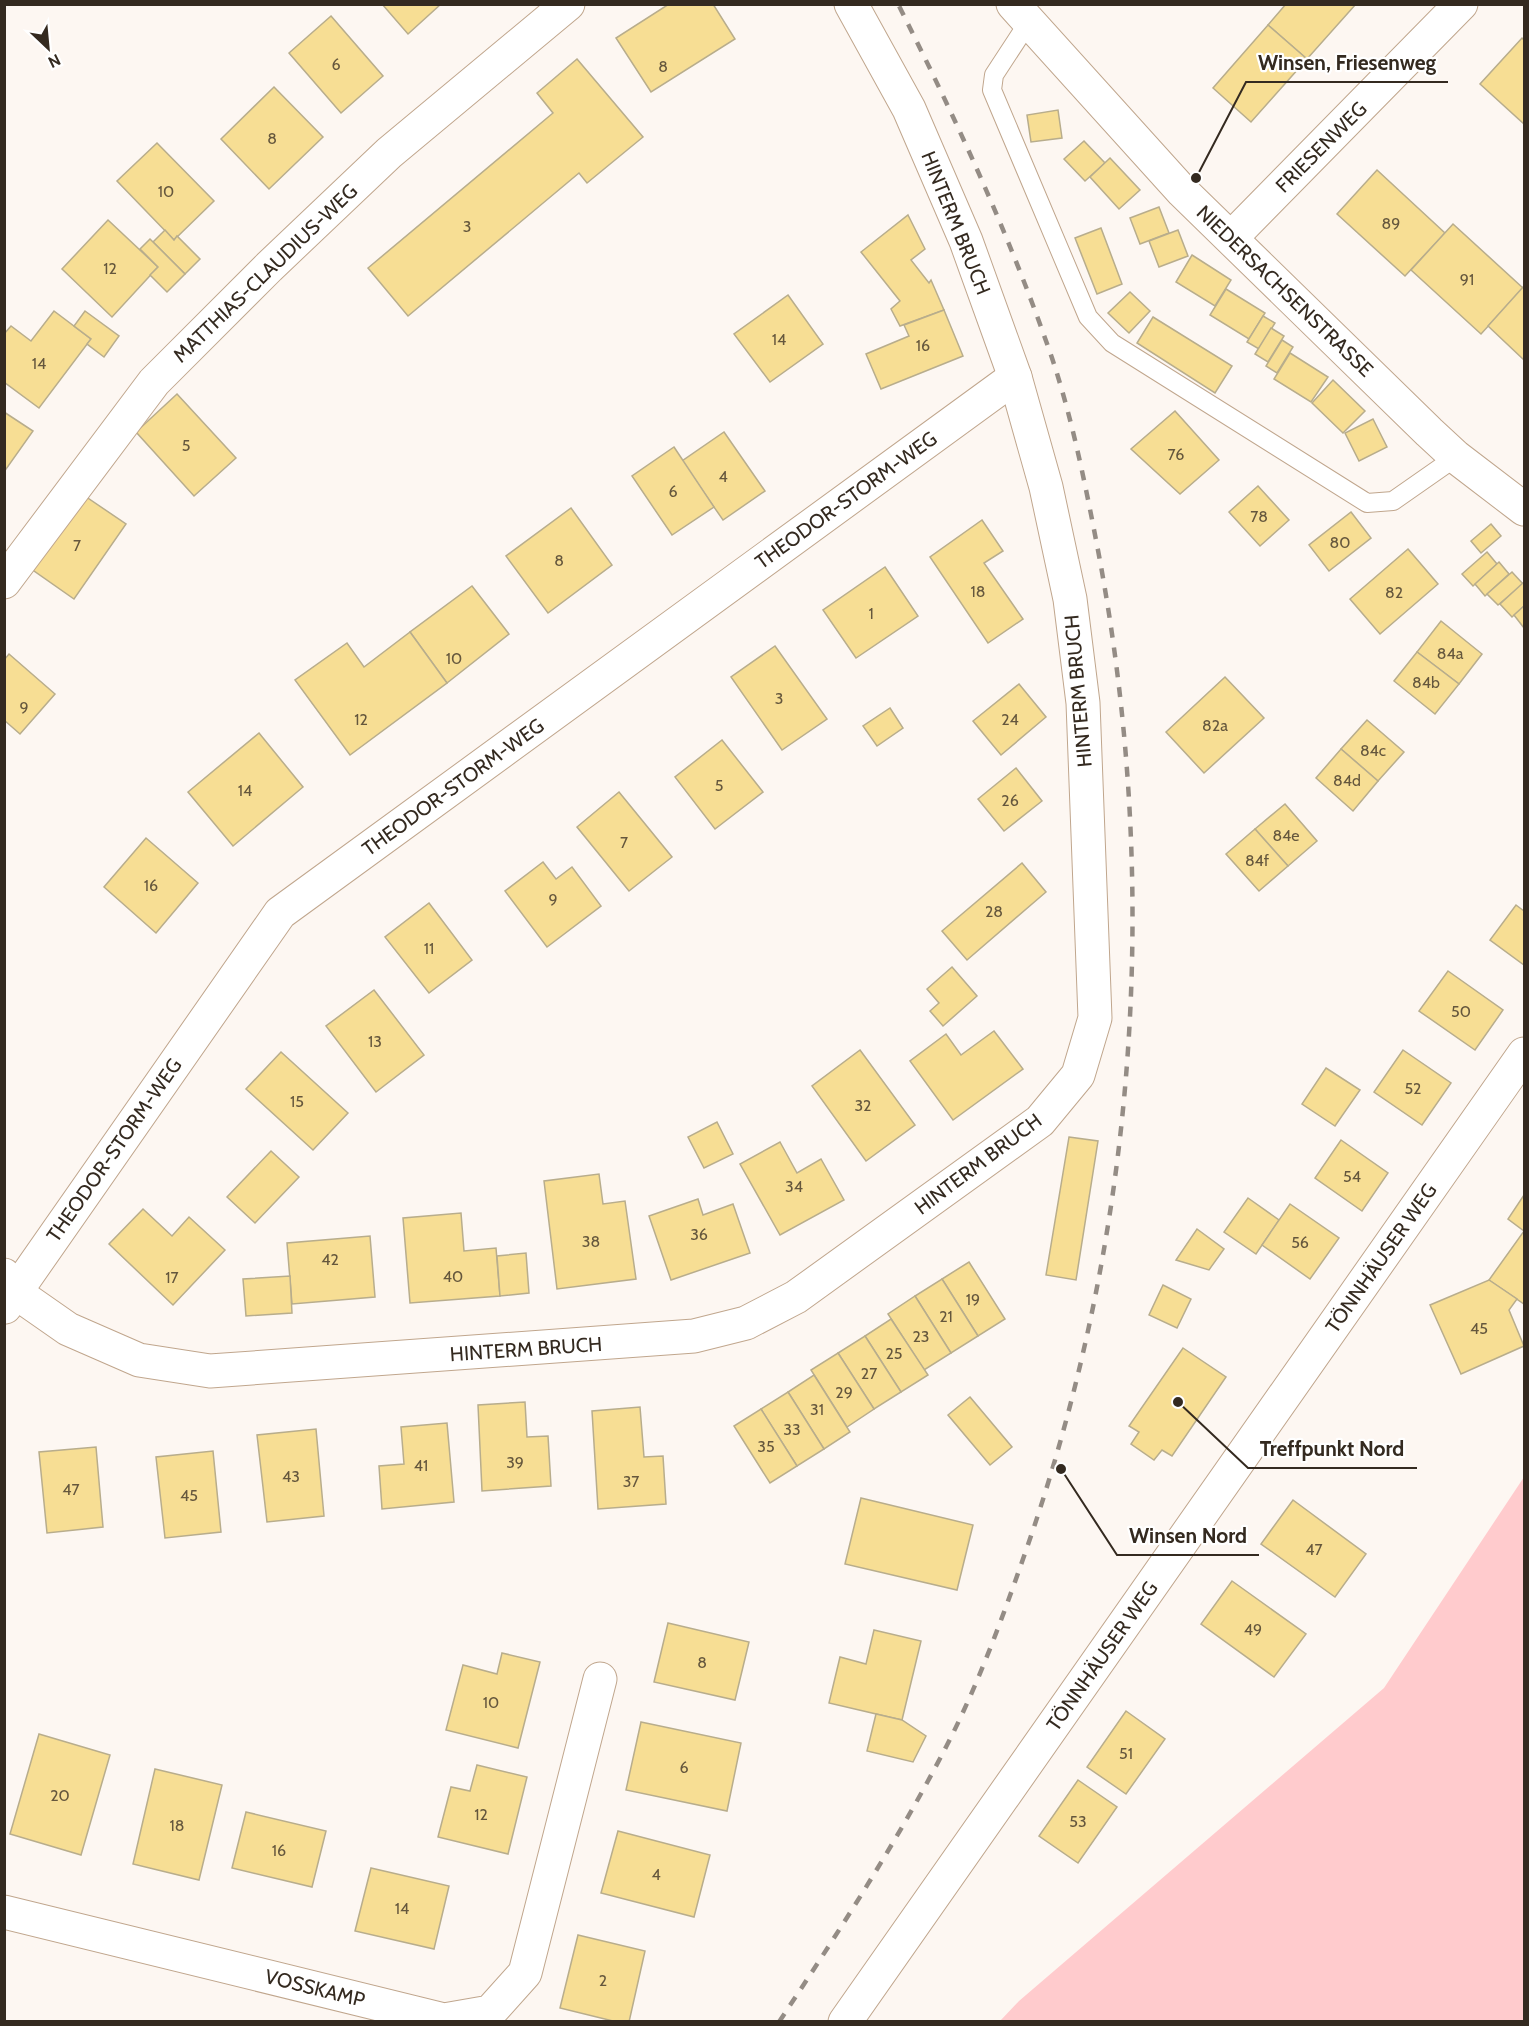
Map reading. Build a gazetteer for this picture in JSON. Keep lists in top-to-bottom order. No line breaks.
{"streets":{"street":["FRIESENWEG","HINTERM BRUCH","MATTHIAS-CLAUDIUS-WEG","NIEDERSACHSENSTRASSE","THEODOR-STORM-WEG","TÖNNHÄUSER WEG","VOSSKAMP"]},"crossings":[["FRIESENWEG","NIEDERSACHSENSTRASSE"],["HINTERM BRUCH","THEODOR-STORM-WEG"]],"places":["Winsen, Friesenweg","Treffpunkt Nord","Winsen Nord"],"house_numbers":["6","8","8","10","89","3","12","91","14","16","14","5","76","4","6","78","80","7","8","18","82","1","84a","10","84b","3","9","12","24","82a","84c","84d","5","14","26","84e","7","84f","16","9","28","11","50","13","52","15","32","54","34","36","38","56","42","40","17","19","21","45","23","25","27","29","31","33","35","39","41","43","37","47","45","47","49","8","10","51","6","20","12","53","18","16","4","14","2"],"north":"bottom right"}
